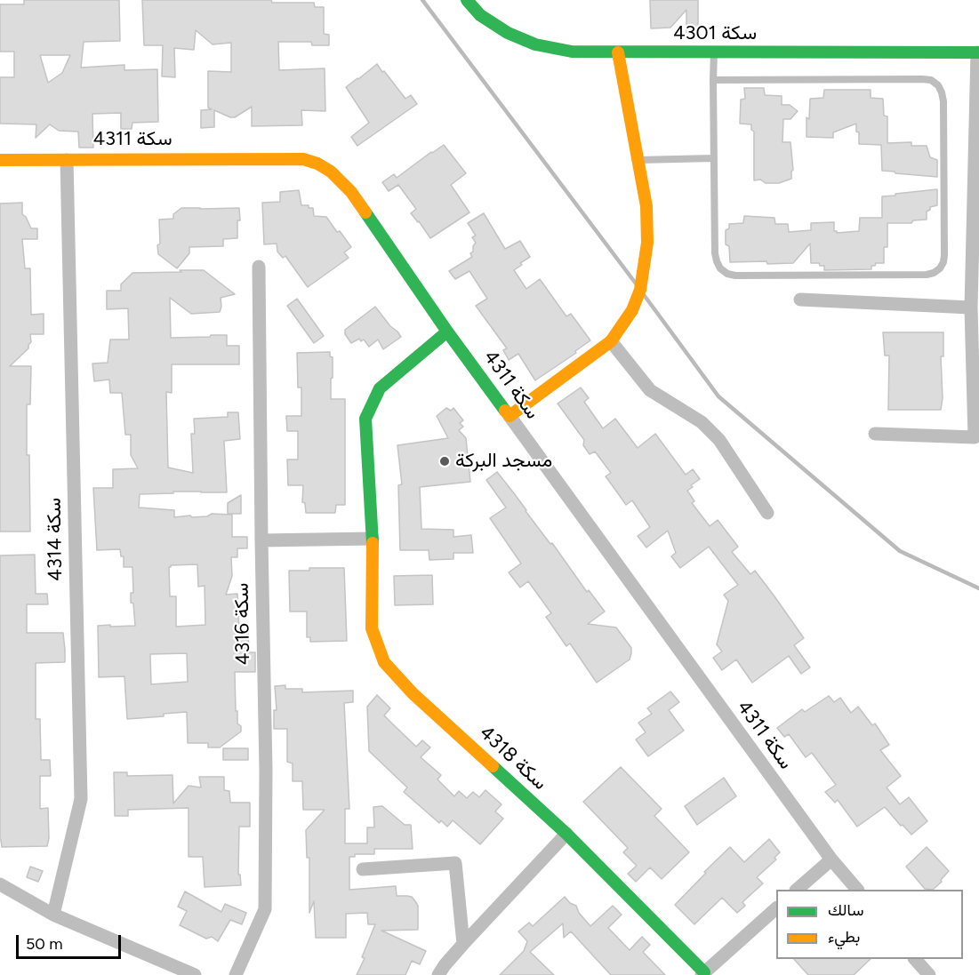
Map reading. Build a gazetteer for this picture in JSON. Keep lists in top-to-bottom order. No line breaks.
{"streets":{"street":["سكة 4301","سكة 4311","سكة 4314","سكة 4316","سكة 4318"]},"crossings":[["سكة 4311","سكة 4314"],["سكة 4311","سكة 4318"]],"places":["مسجد البركة"],"legend":["سالك","بطيء"],"scale_bar":"50 m"}
